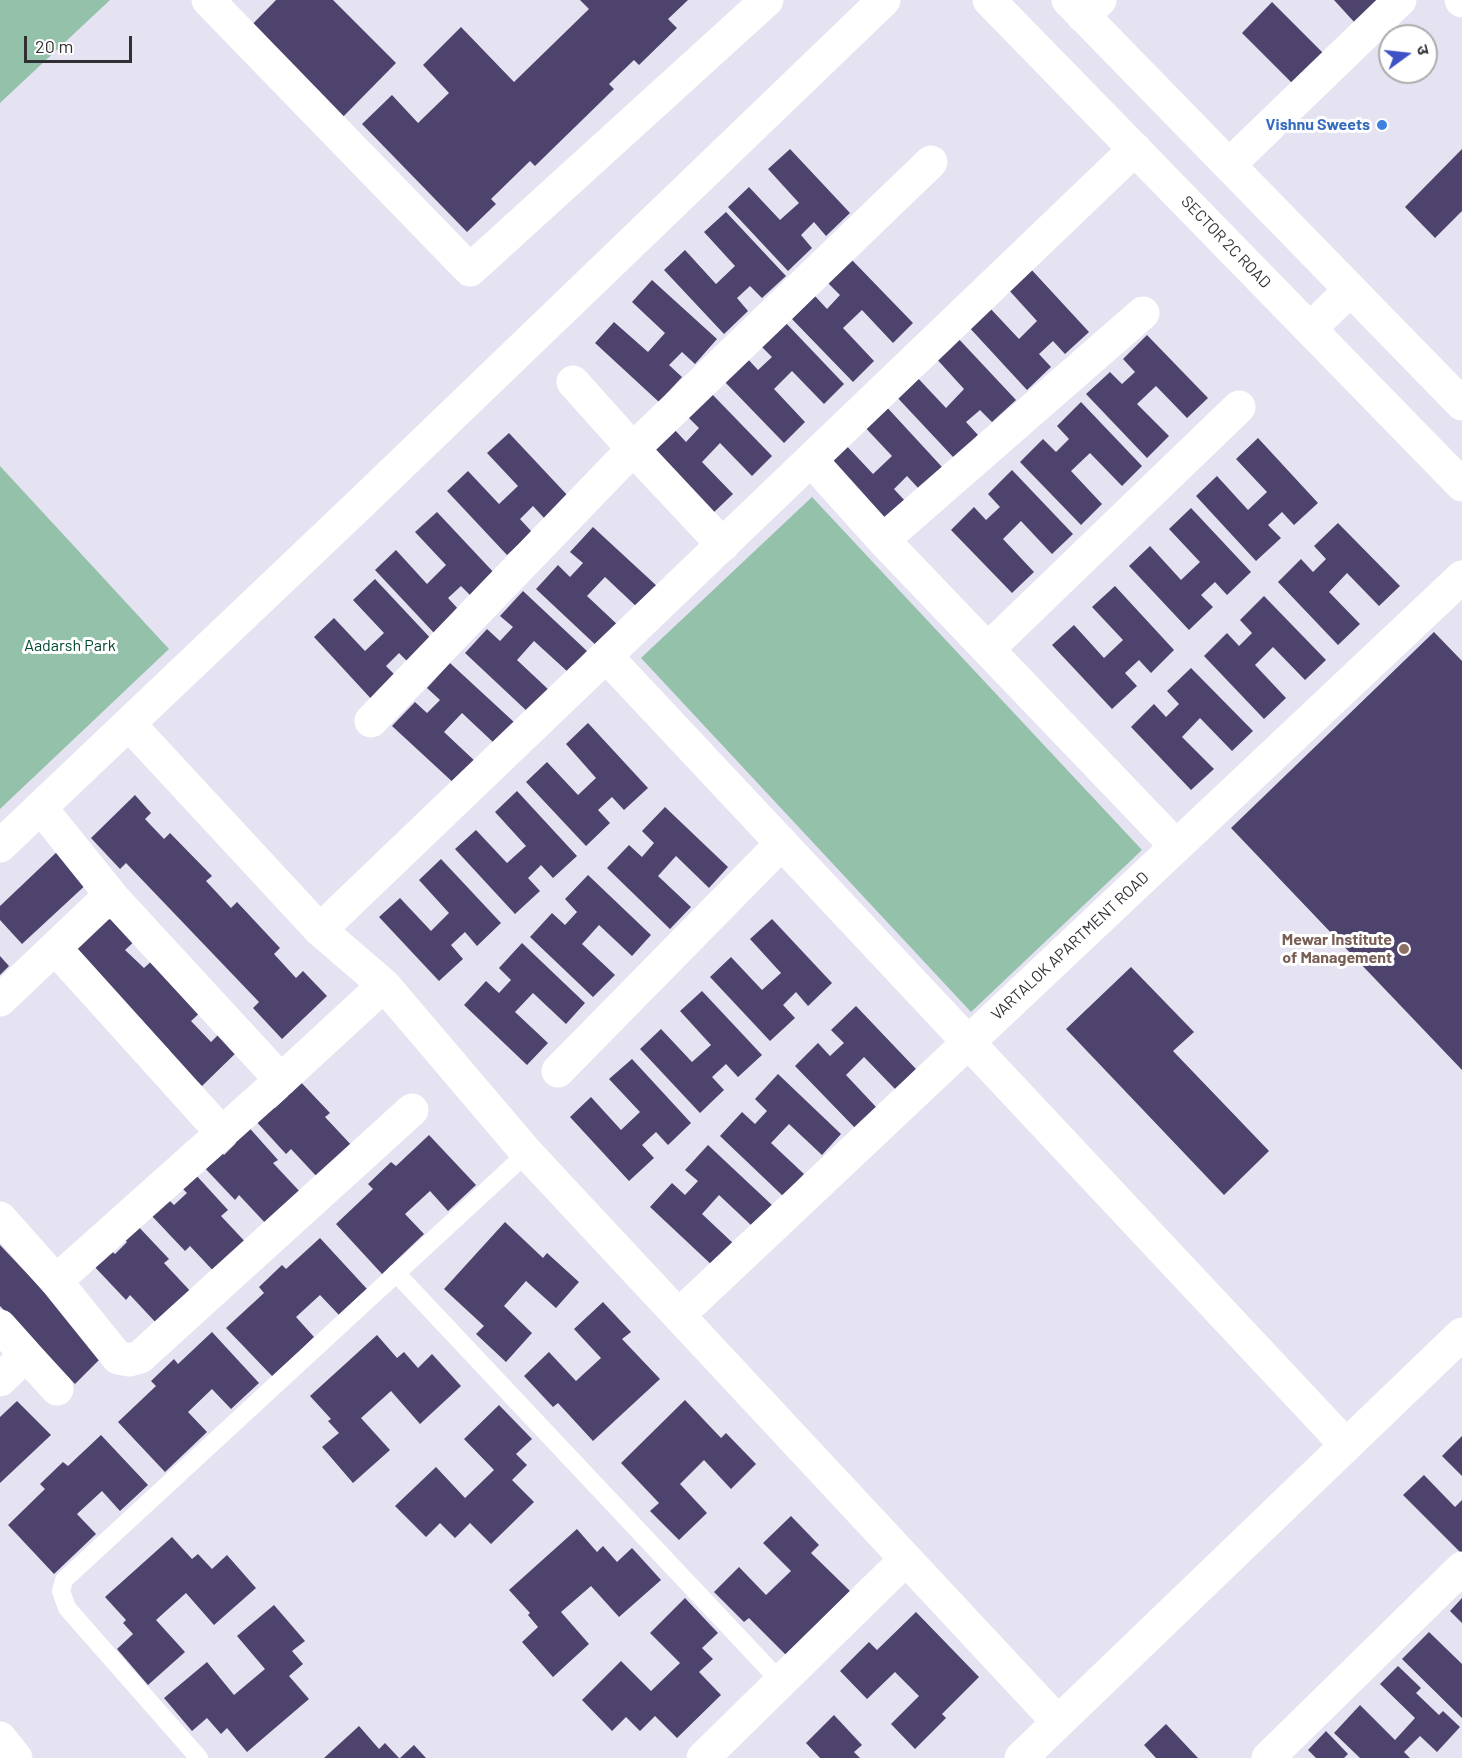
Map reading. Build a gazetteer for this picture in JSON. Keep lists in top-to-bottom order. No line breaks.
{"streets":{"street":["SECTOR 2C ROAD","VARTALOK APARTMENT ROAD"]},"parks":["Aadarsh Park"],"places":["Vishnu Sweets","Mewar Institute of Management"],"scale_bar":"20 m","north":"right"}
